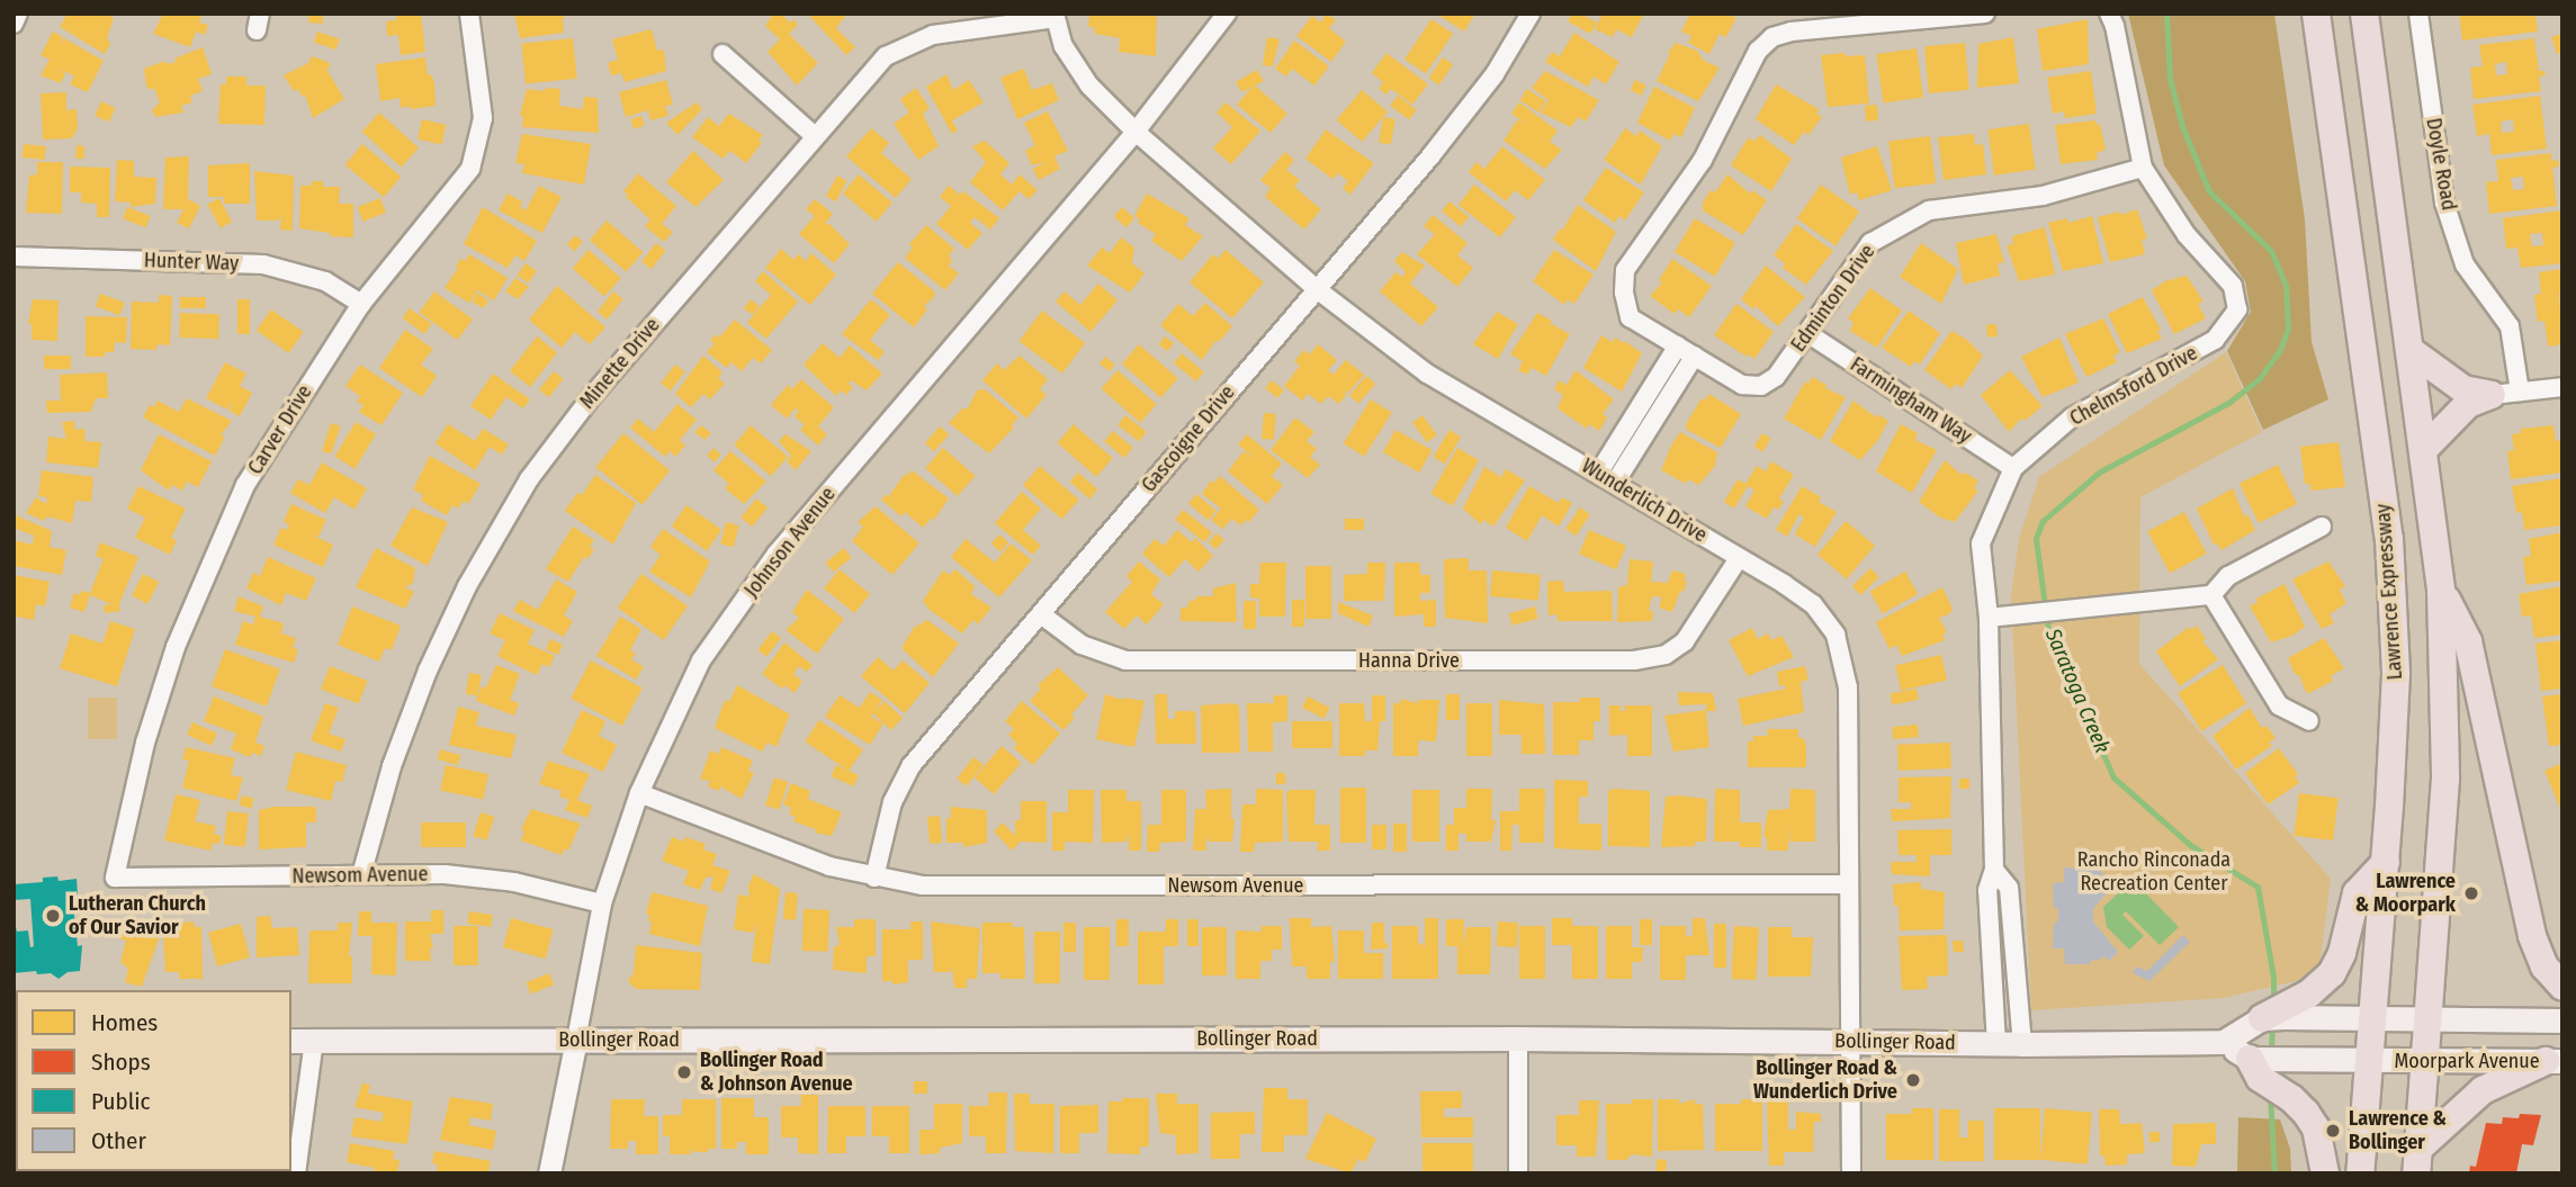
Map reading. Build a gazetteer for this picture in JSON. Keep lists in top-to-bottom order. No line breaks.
{"streets":{"highway":["Lawrence Expressway"],"main road":["Bollinger Road","Moorpark Avenue"],"street":["Doyle Road","Hunter Way","Edminton Drive","Minette Drive","Chelmsford Drive","Farmingham Way","Carver Drive","Gascoigne Drive","Wunderlich Drive","Johnson Avenue","Hanna Drive","Newsom Avenue"]},"crossings":[["Hunter Way","Carver Drive"],["Edminton Drive","Chelmsford Drive"],["Edminton Drive","Farmingham Way"],["Minette Drive","Wunderlich Drive"],["Minette Drive","Newsom Avenue"],["Chelmsford Drive","Farmingham Way"],["Chelmsford Drive","Bollinger Road"],["Carver Drive","Newsom Avenue"],["Gascoigne Drive","Wunderlich Drive"],["Gascoigne Drive","Hanna Drive"],["Gascoigne Drive","Newsom Avenue"],["Wunderlich Drive","Johnson Avenue"],["Wunderlich Drive","Hanna Drive"],["Wunderlich Drive","Newsom Avenue"],["Wunderlich Drive","Bollinger Road"],["Johnson Avenue","Newsom Avenue"],["Johnson Avenue","Bollinger Road"],["Lawrence Expressway","Moorpark Avenue"]],"water":["Saratoga Creek"],"parks":["Rancho Rinconada Recreation Center"],"places":["Lawrence & Moorpark","Lutheran Church of Our Savior","Bollinger Road & Johnson Avenue","Bollinger Road & Wunderlich Drive","Lawrence & Bollinger"],"legend":["Homes","Shops","Public","Other"]}
